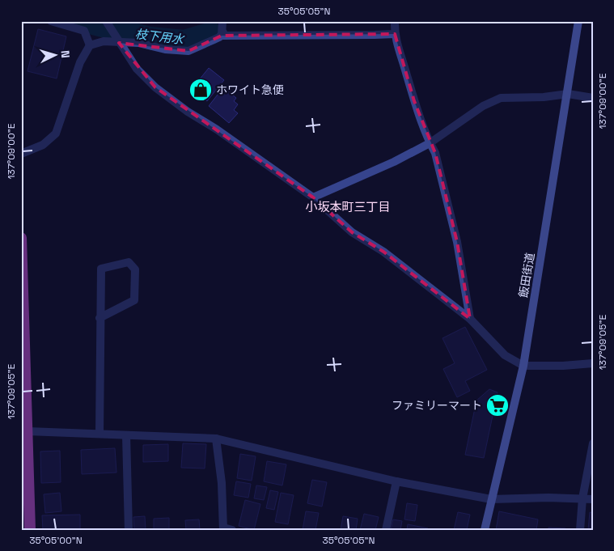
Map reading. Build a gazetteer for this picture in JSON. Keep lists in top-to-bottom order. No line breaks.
{"streets":{"main road":["飯田街道"]},"districts":["小坂本町三丁目"],"water":["枝下用水"],"places":{"shop":["ホワイト急便"],"supermarket":["ファミリーマート"]},"north":"right","coordinates":["35°05'05\"N","137°09'00\"E","137°09'05\"E","35°05'00\"N"]}
